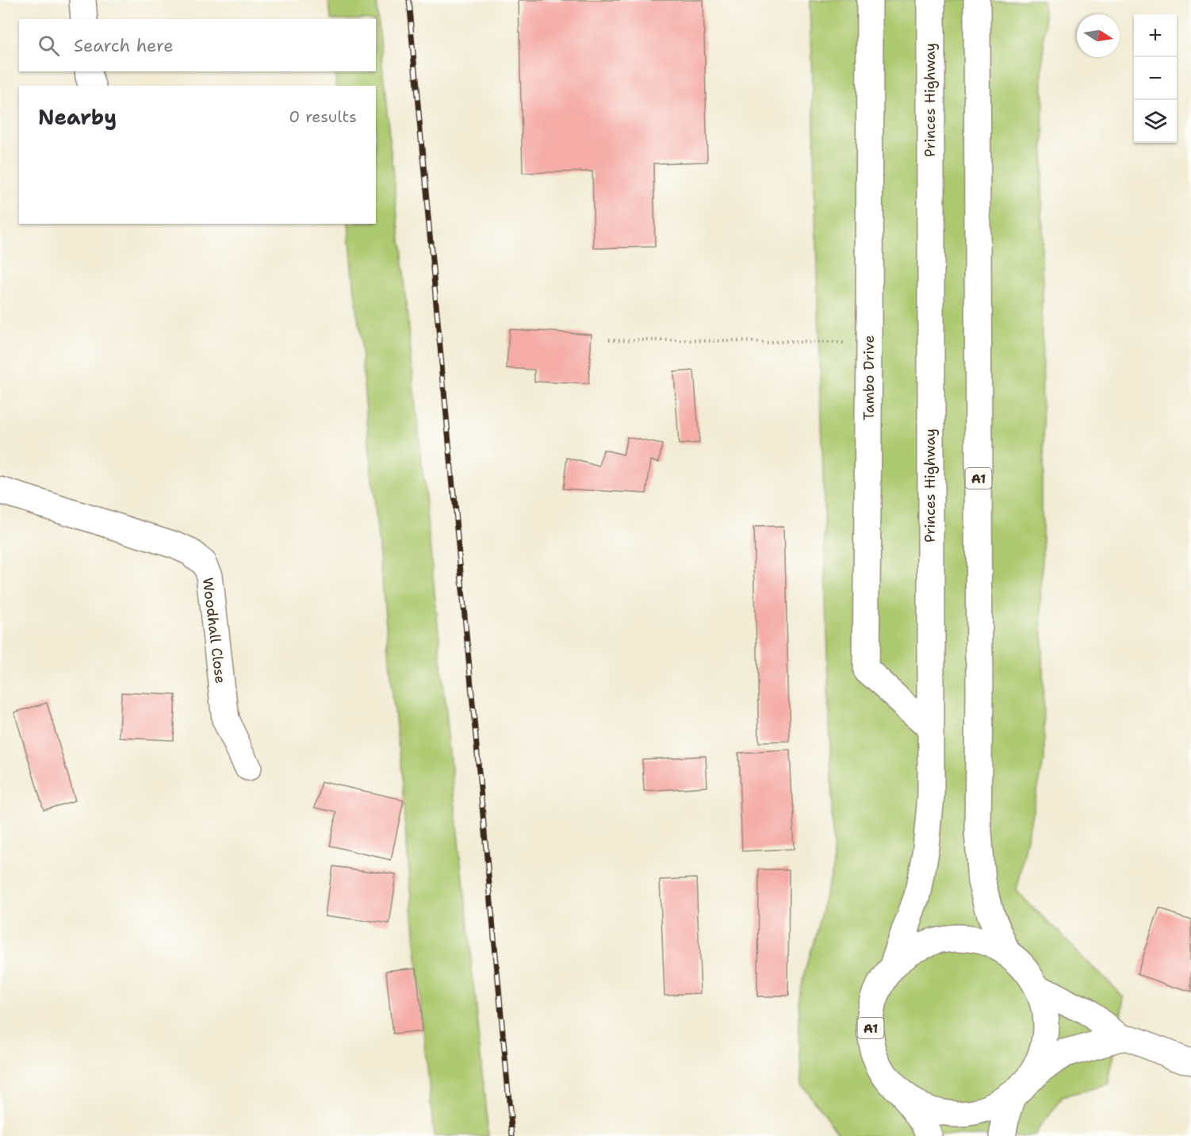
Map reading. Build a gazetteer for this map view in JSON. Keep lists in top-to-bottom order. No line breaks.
{"streets":{"main road":["Princes Highway","Tambo Drive","A1","Woodhall Close"]},"crossings":[["Princes Highway","Tambo Drive"],["Princes Highway","A1"]],"north":"right","page":{"map_buttons":["+","−"],"search":"Search here","heading":["Nearby","0 results"]}}
